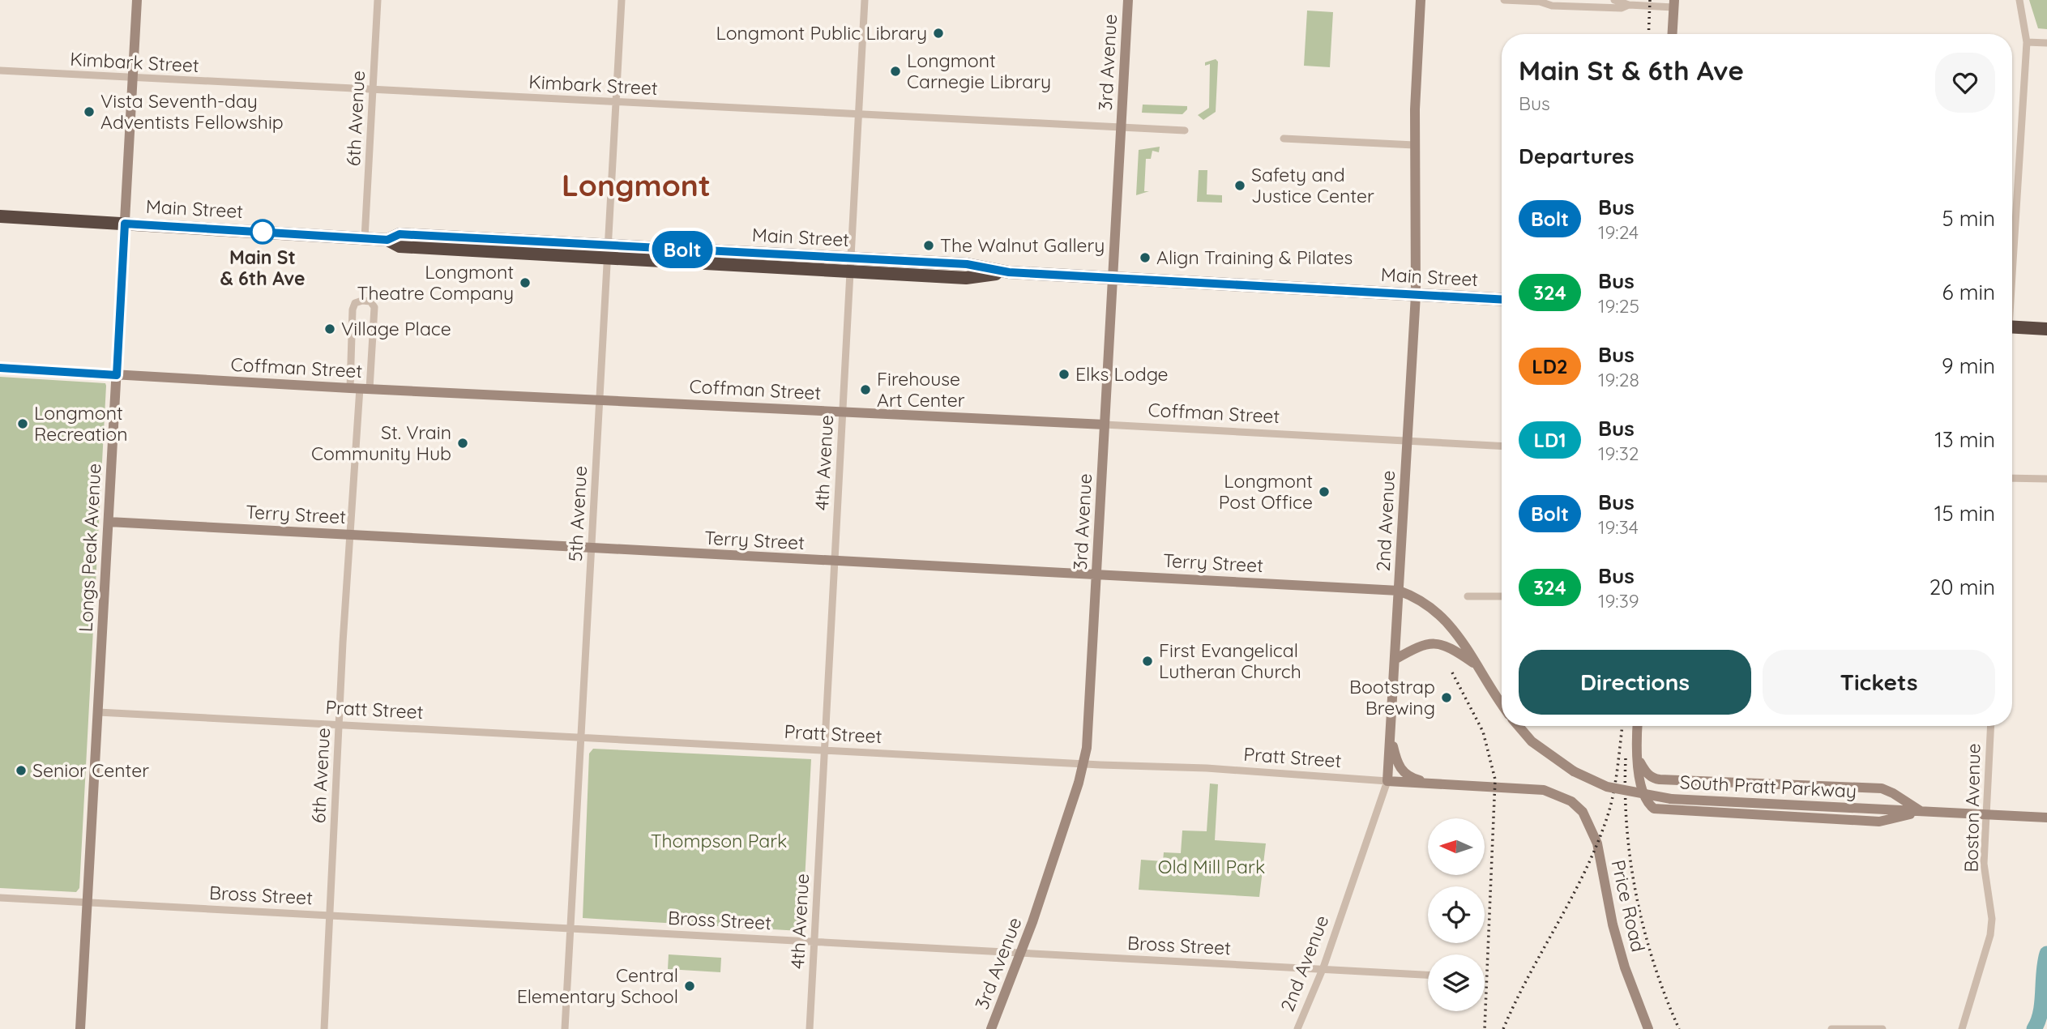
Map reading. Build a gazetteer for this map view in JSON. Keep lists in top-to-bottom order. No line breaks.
{"streets":{"highway":["Main Street"],"street":["Kimbark Street","3rd Avenue","6th Avenue","Coffman Street","4th Avenue","5th Avenue","Terry Street","2nd Avenue","Longs Peak Avenue","Pratt Street","South Pratt Parkway","Boston Avenue","Bross Street","Price Road"]},"crossings":[["Kimbark Street","3rd Avenue"],["Kimbark Street","6th Avenue"],["Kimbark Street","4th Avenue"],["Kimbark Street","5th Avenue"],["Kimbark Street","Longs Peak Avenue"],["3rd Avenue","Main Street"],["3rd Avenue","Coffman Street"],["3rd Avenue","Terry Street"],["3rd Avenue","Pratt Street"],["3rd Avenue","Bross Street"],["6th Avenue","Main Street"],["6th Avenue","Coffman Street"],["6th Avenue","Terry Street"],["6th Avenue","Pratt Street"],["6th Avenue","Bross Street"],["Main Street","4th Avenue"],["Main Street","5th Avenue"],["Main Street","2nd Avenue"],["Main Street","Longs Peak Avenue"],["Coffman Street","4th Avenue"],["Coffman Street","5th Avenue"],["Coffman Street","2nd Avenue"],["Coffman Street","Longs Peak Avenue"],["4th Avenue","Terry Street"],["4th Avenue","Pratt Street"],["4th Avenue","Bross Street"],["5th Avenue","Terry Street"],["5th Avenue","Pratt Street"],["5th Avenue","Bross Street"],["Terry Street","2nd Avenue"],["Terry Street","Longs Peak Avenue"],["2nd Avenue","Pratt Street"],["2nd Avenue","Bross Street"],["Longs Peak Avenue","Pratt Street"],["Longs Peak Avenue","Bross Street"],["Pratt Street","Price Road"],["South Pratt Parkway","Boston Avenue"]],"districts":["Longmont"],"parks":["Thompson Park","Old Mill Park"],"places":["Longmont Public Library","Longmont Carnegie Library","Vista Seventh-day Adventists Fellowship","Safety and Justice Center","Main St & 6th Ave","The Walnut Gallery","Align Training & Pilates","Longmont Theatre Company","Village Place","Elks Lodge","Firehouse Art Center","Longmont Recreation","St. Vrain Community Hub","Longmont Post Office","First Evangelical Lutheran Church","Bootstrap Brewing","Senior Center","Central Elementary School"],"lines":["bus line Bolt"],"north":"left","page":{"on_map":"Bolt","heading":[["Main St & 6th Ave","Bus"],"Departures"],"list":[{"mark":"Bolt","name":"Bus","note":"19:24","value":"5 min"},{"mark":"324","name":"Bus","note":"19:25","value":"6 min"},{"mark":"LD2","name":"Bus","note":"19:28","value":"9 min"},{"mark":"LD1","name":"Bus","note":"19:32","value":"13 min"},{"mark":"Bolt","name":"Bus","note":"19:34","value":"15 min"},{"mark":"324","name":"Bus","note":"19:39","value":"20 min"}],"buttons":["Directions","Tickets"]}}
